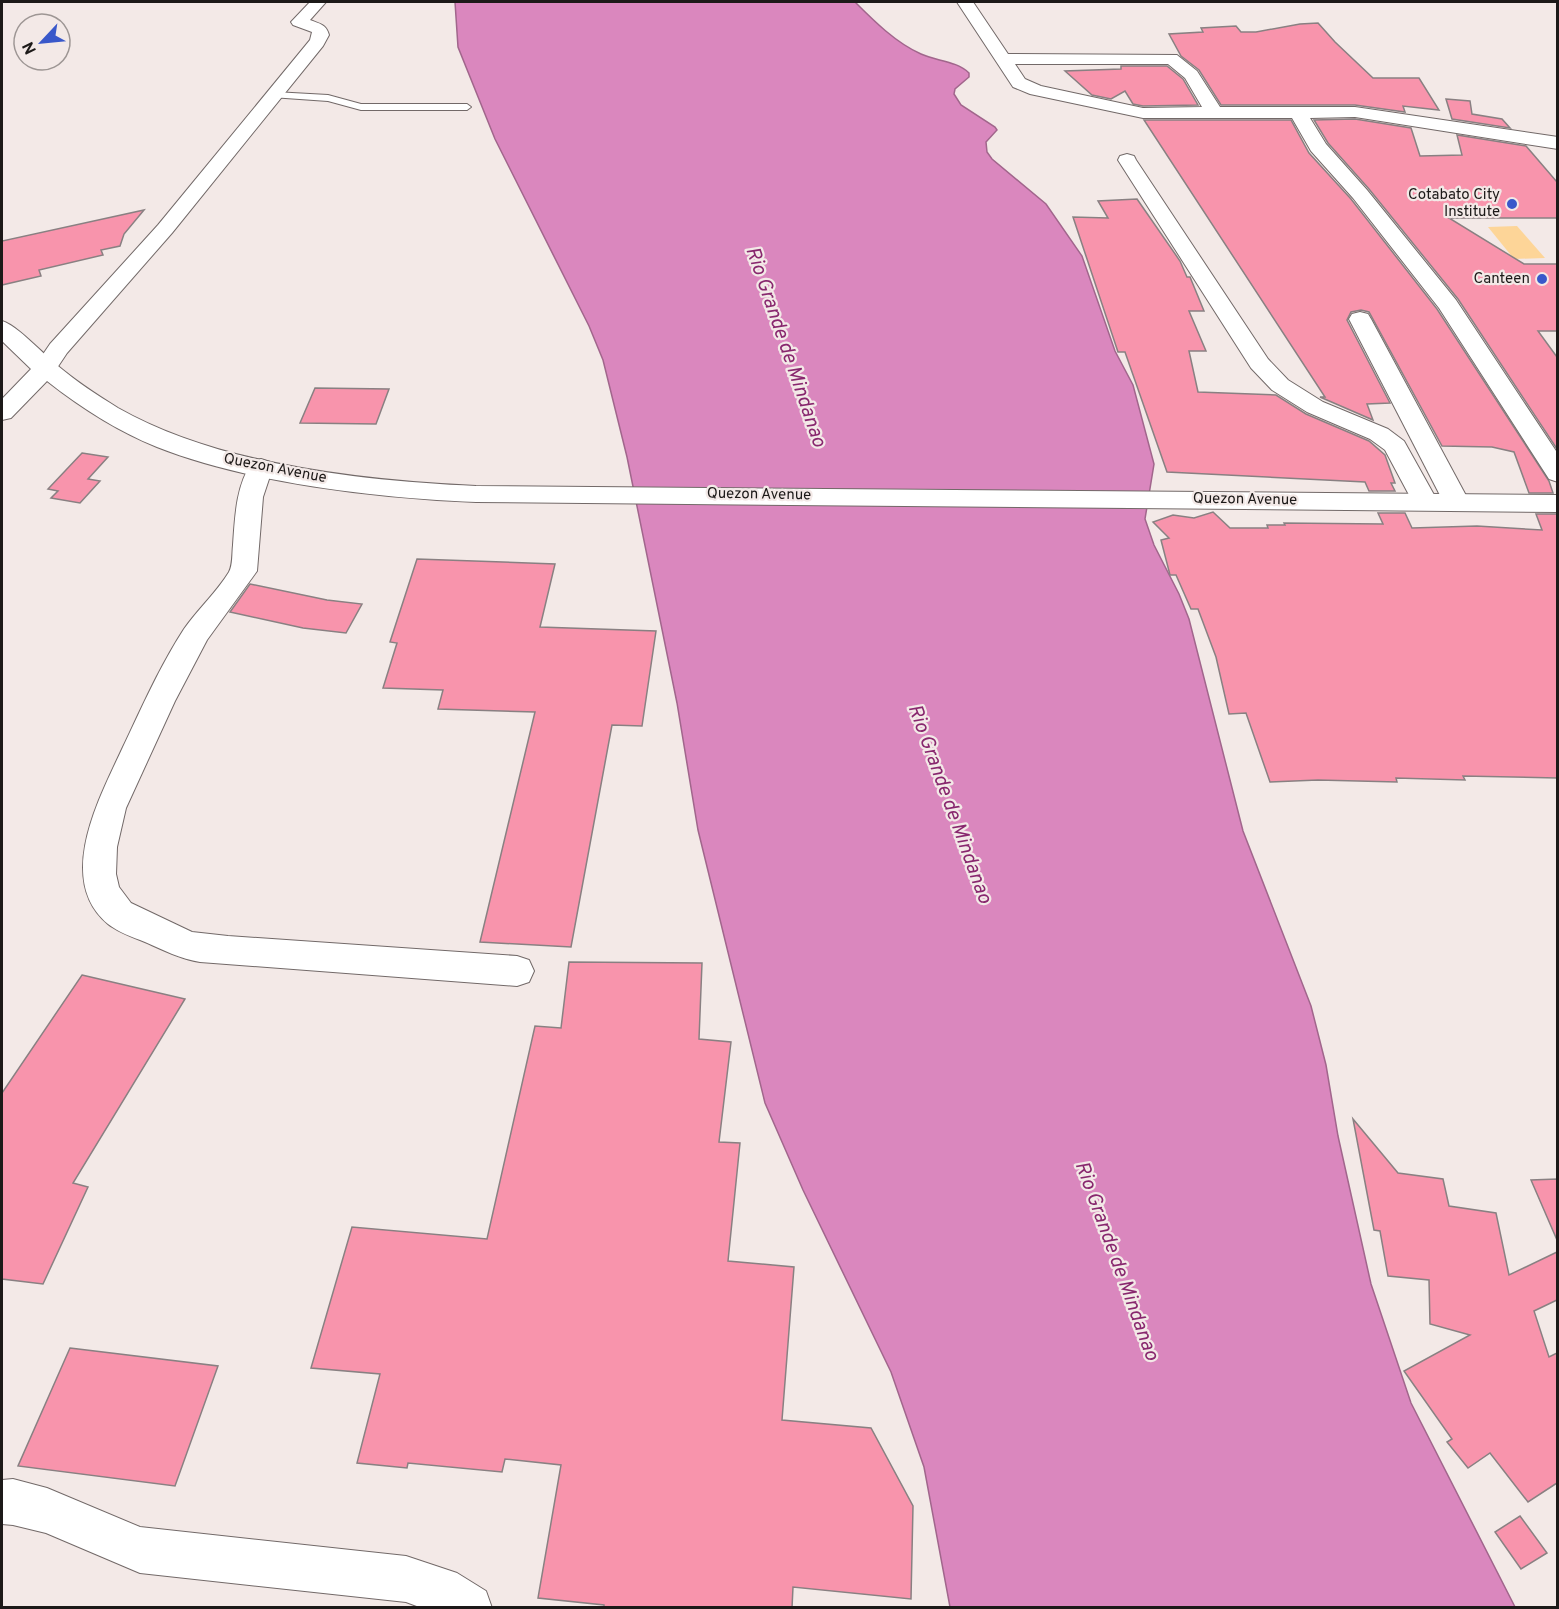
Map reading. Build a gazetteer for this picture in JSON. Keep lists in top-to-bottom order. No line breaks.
{"streets":{"street":["Quezon Avenue"]},"water":["Rio Grande de Mindanao"],"places":["Cotabato City Institute","Canteen"],"north":"bottom left"}
